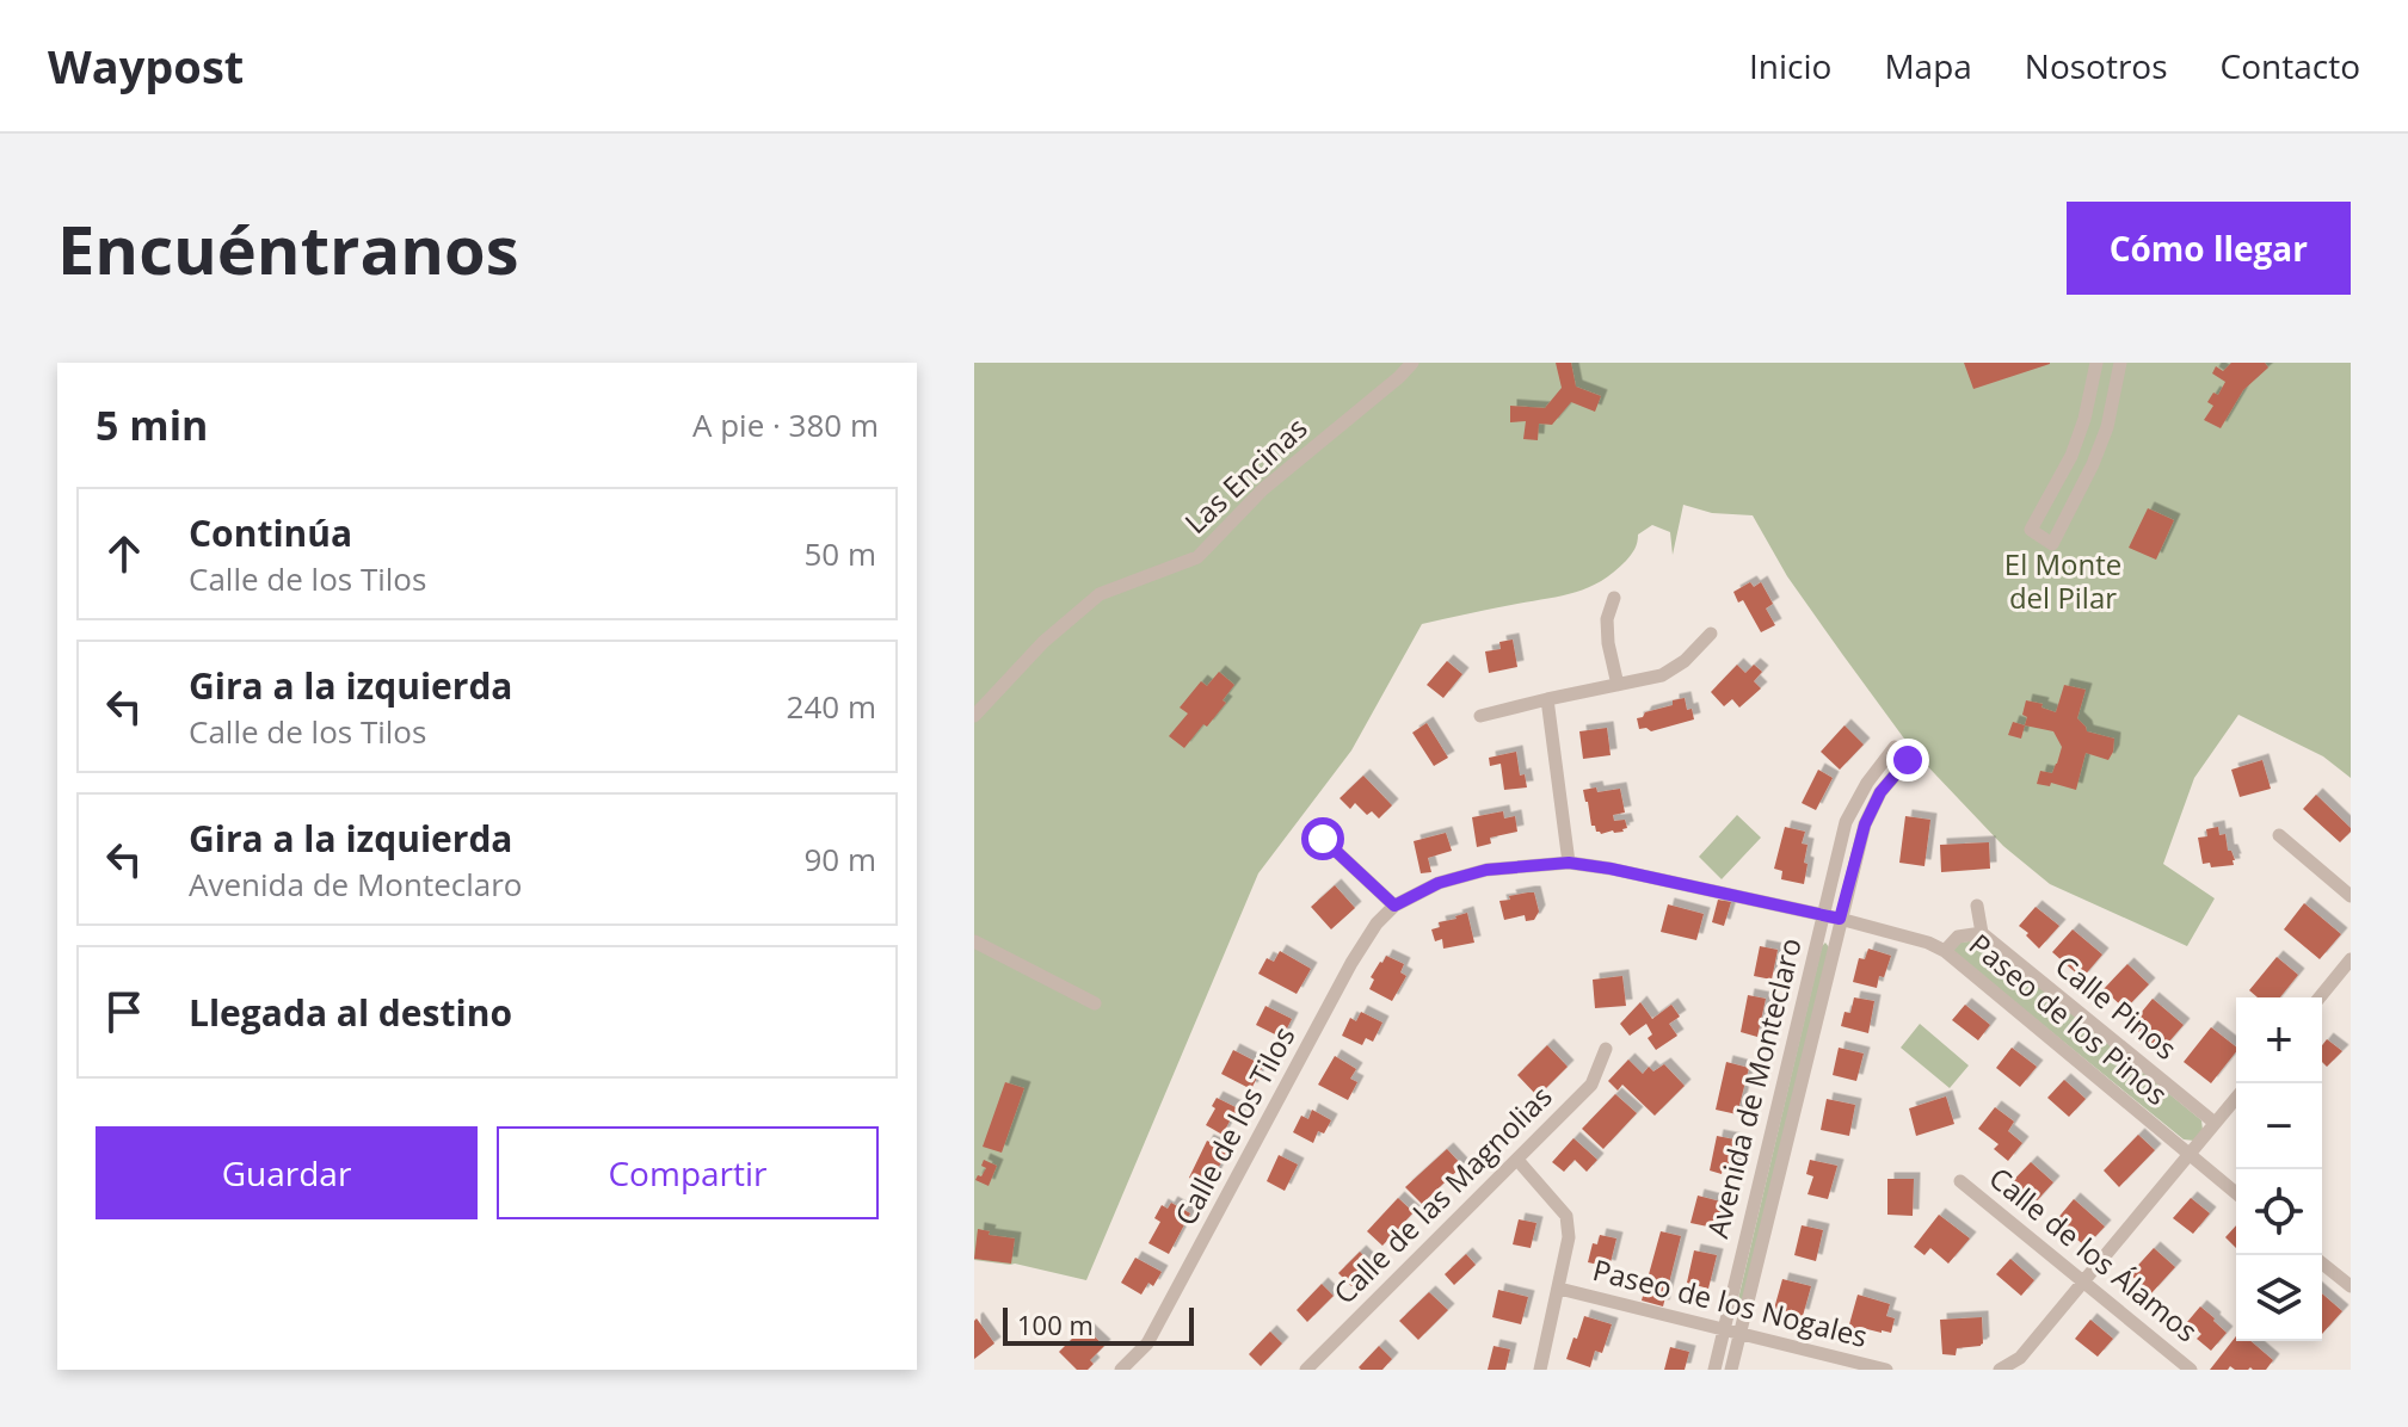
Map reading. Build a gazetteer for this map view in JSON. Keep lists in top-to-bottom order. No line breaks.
{"streets":{"street":["Las Encinas","Calle Pinos","Paseo de los Pinos","Avenida de Monteclaro","Calle de los Tilos","Calle de las Magnolias","Calle de los Álamos","Paseo de los Nogales"]},"crossings":[["Paseo de los Pinos","Avenida de Monteclaro"],["Paseo de los Pinos","Calle de los Tilos"],["Avenida de Monteclaro","Calle de los Tilos"],["Avenida de Monteclaro","Paseo de los Nogales"]],"parks":["El Monte del Pilar"],"scale_bar":"100 m","page":{"header":"Waypost","nav":["Inicio","Mapa","Nosotros","Contacto"],"buttons":["Cómo llegar",["Guardar","Compartir"]],"title":"Encuéntranos","heading":["5 min","A pie · 380 m"],"list":[["Continúa","Calle de los Tilos","50 m"],["Gira a la izquierda","Calle de los Tilos","240 m"],["Gira a la izquierda","Avenida de Monteclaro","90 m"],"Llegada al destino"],"map_buttons":["+","−"],"scale":"100 m"}}
